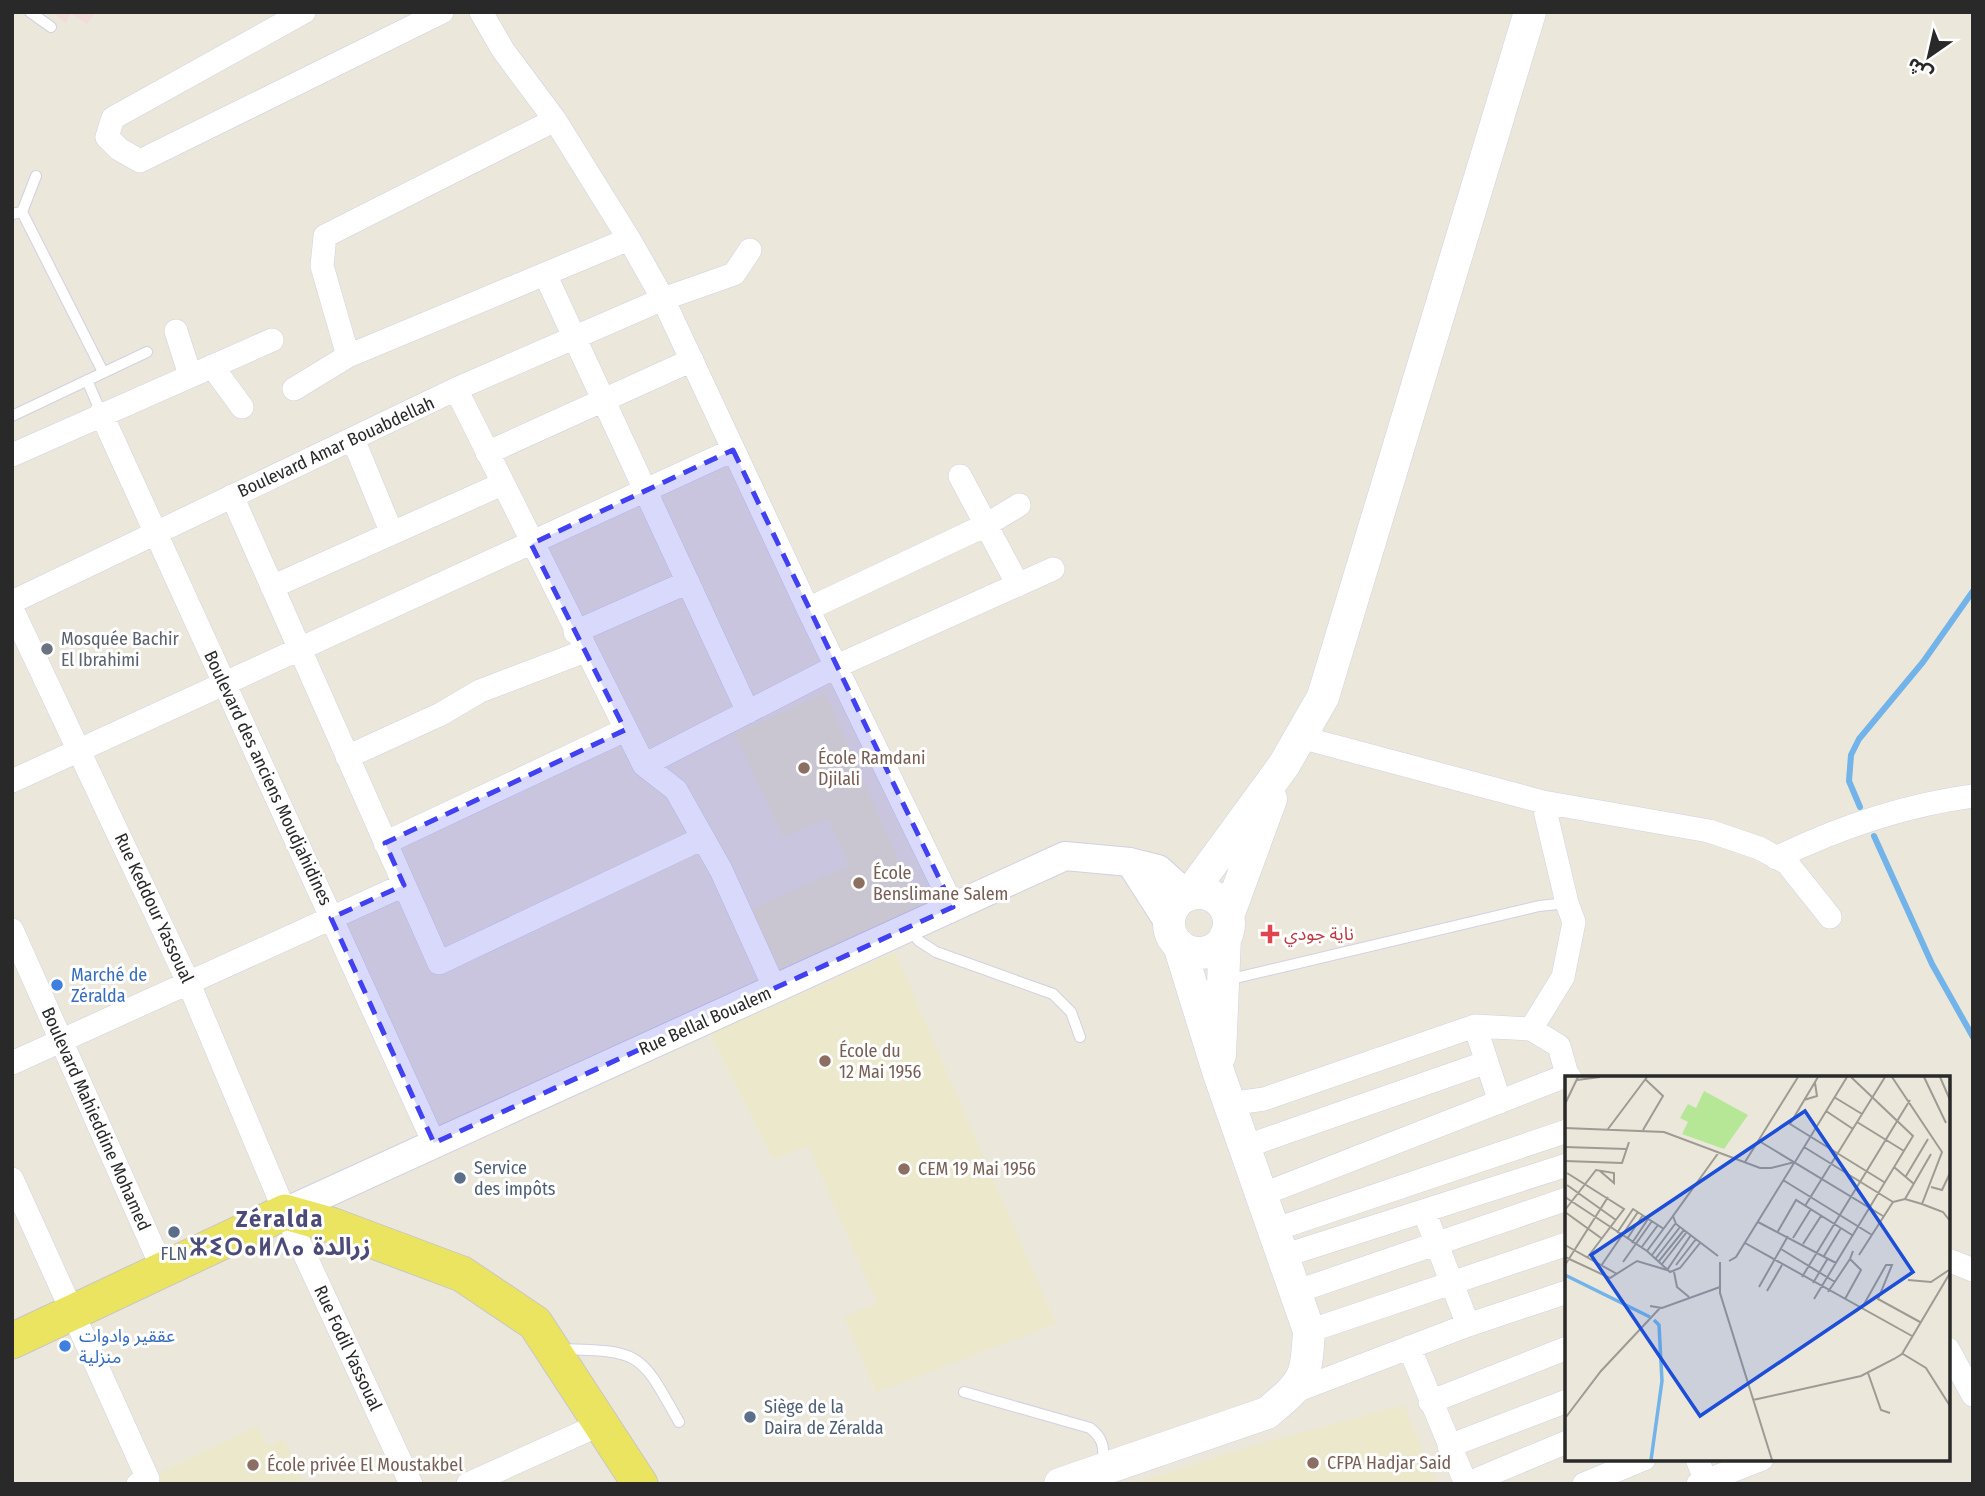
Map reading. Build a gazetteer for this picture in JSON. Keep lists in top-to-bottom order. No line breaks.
{"streets":{"street":["Boulevard Amar Bouabdellah","Boulevard des anciens Moudjahidines","Rue Keddour Yassoual","Rue Bellal Boualem","Boulevard Mahieddine Mohamed","Rue Fodil Yassoual"]},"crossings":[["Boulevard Amar Bouabdellah","Boulevard des anciens Moudjahidines"],["Boulevard des anciens Moudjahidines","Rue Bellal Boualem"],["Rue Keddour Yassoual","Rue Bellal Boualem"],["Rue Keddour Yassoual","Rue Fodil Yassoual"],["Rue Bellal Boualem","Rue Fodil Yassoual"]],"districts":["Zéralda ⵣⵉⵔⴰⵍⴷⴰ زرالدة"],"places":{"other":["Mosquée Bachir El Ibrahimi","École Ramdani Djilali","École Benslimane Salem","Marché de Zéralda","École du 12 Mai 1956","CEM 19 Mai 1956","Service des impôts","FLN","عققير وادوات منزلية","Siège de la Daira de Zéralda","CFPA Hadjar Said","École privée El Moustakbel"],"health":["ناية جودي"]},"north":"bottom left"}
